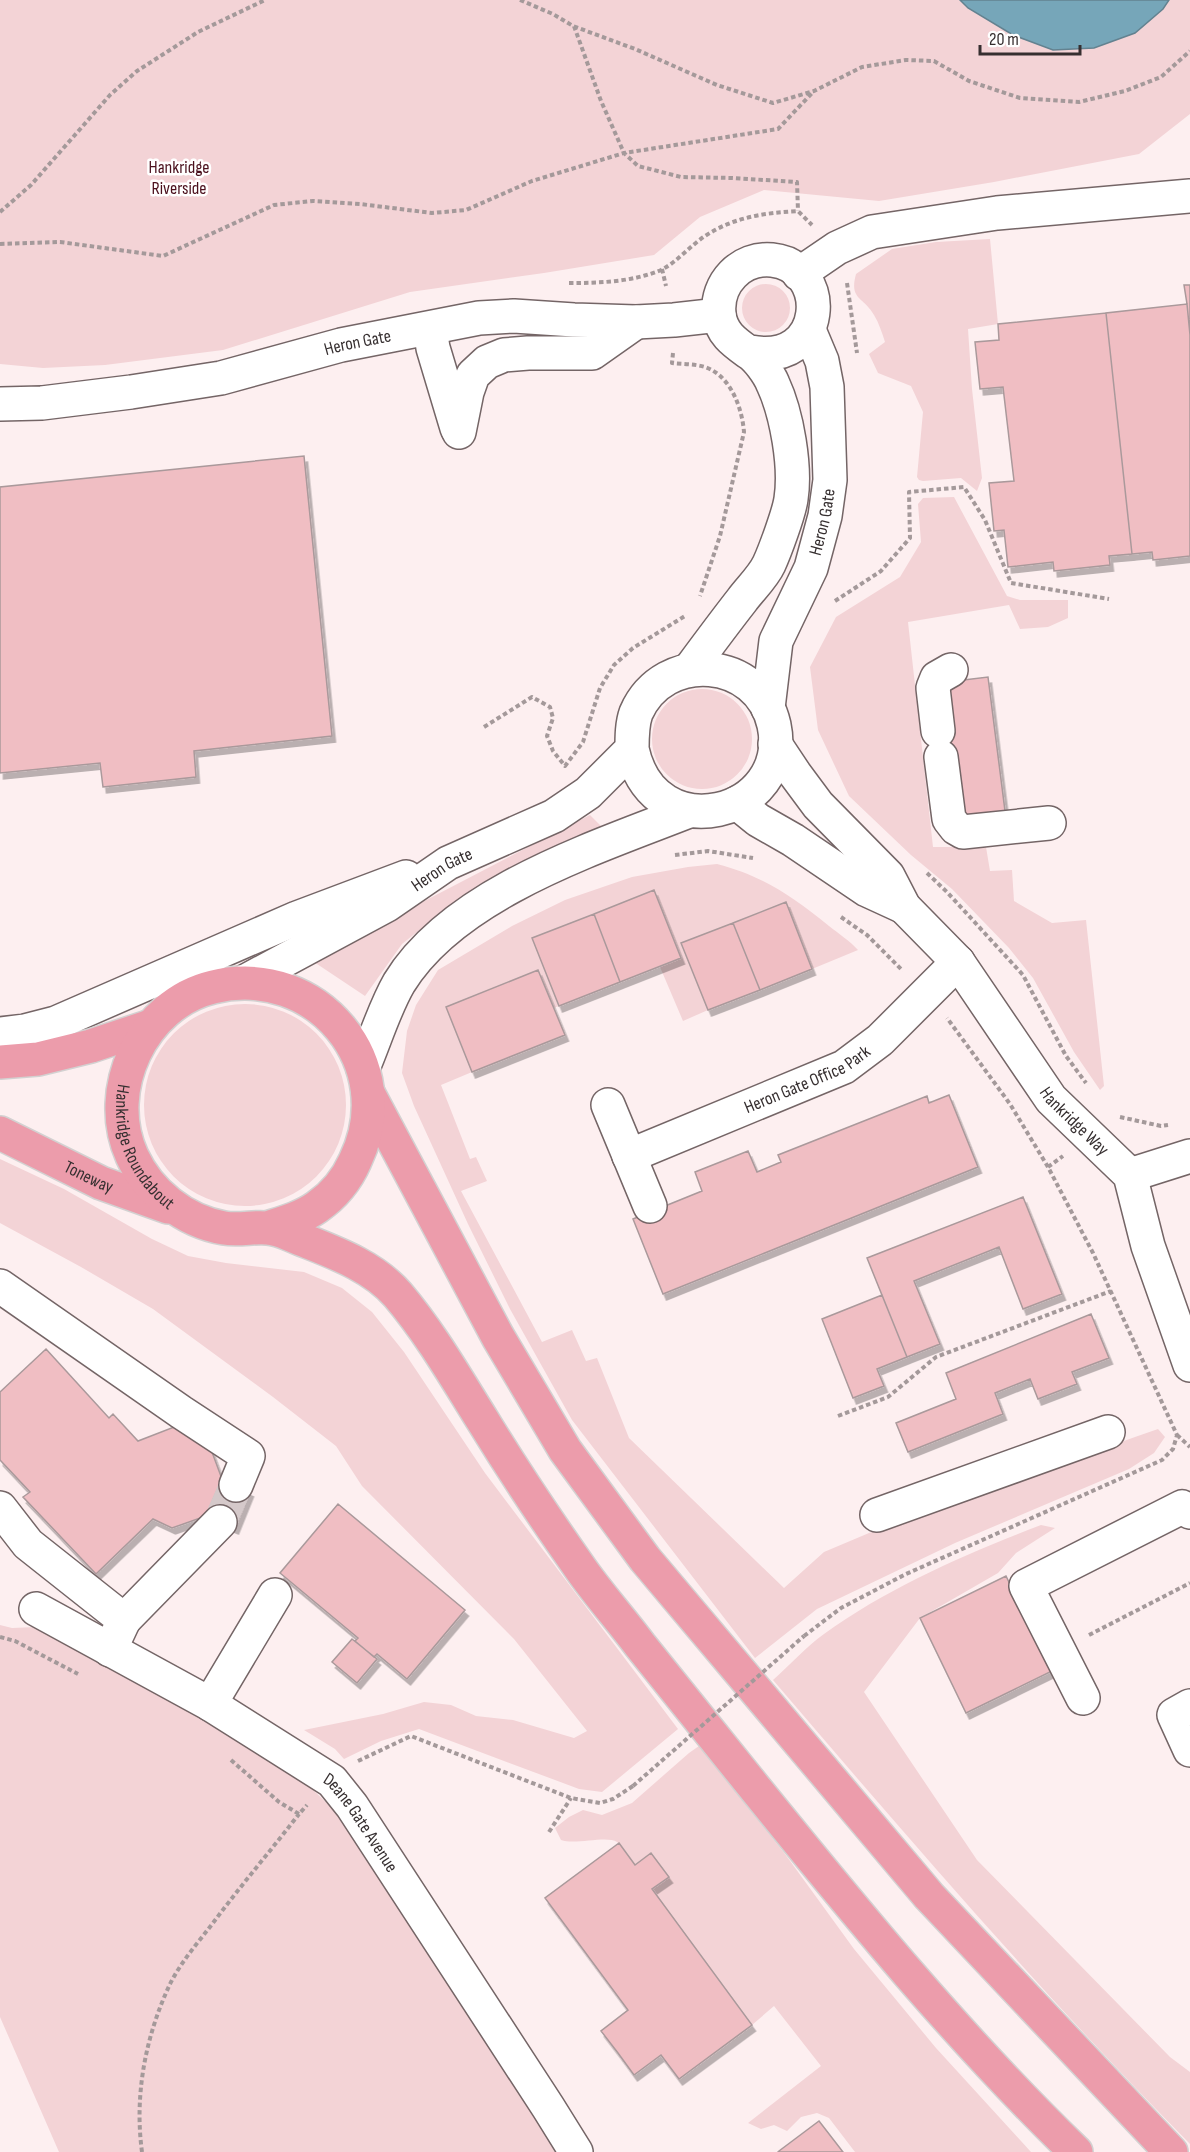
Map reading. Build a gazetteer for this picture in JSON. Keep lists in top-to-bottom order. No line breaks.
{"streets":{"main road":["Hankridge Roundabout","Toneway"],"street":["Heron Gate","Heron Gate Office Park","Hankridge Way","Deane Gate Avenue"]},"crossings":[["Heron Gate","Hankridge Way"],["Heron Gate","Hankridge Roundabout"],["Heron Gate Office Park","Hankridge Way"],["Hankridge Roundabout","Toneway"]],"parks":["Hankridge Riverside"],"scale_bar":"20 m"}
